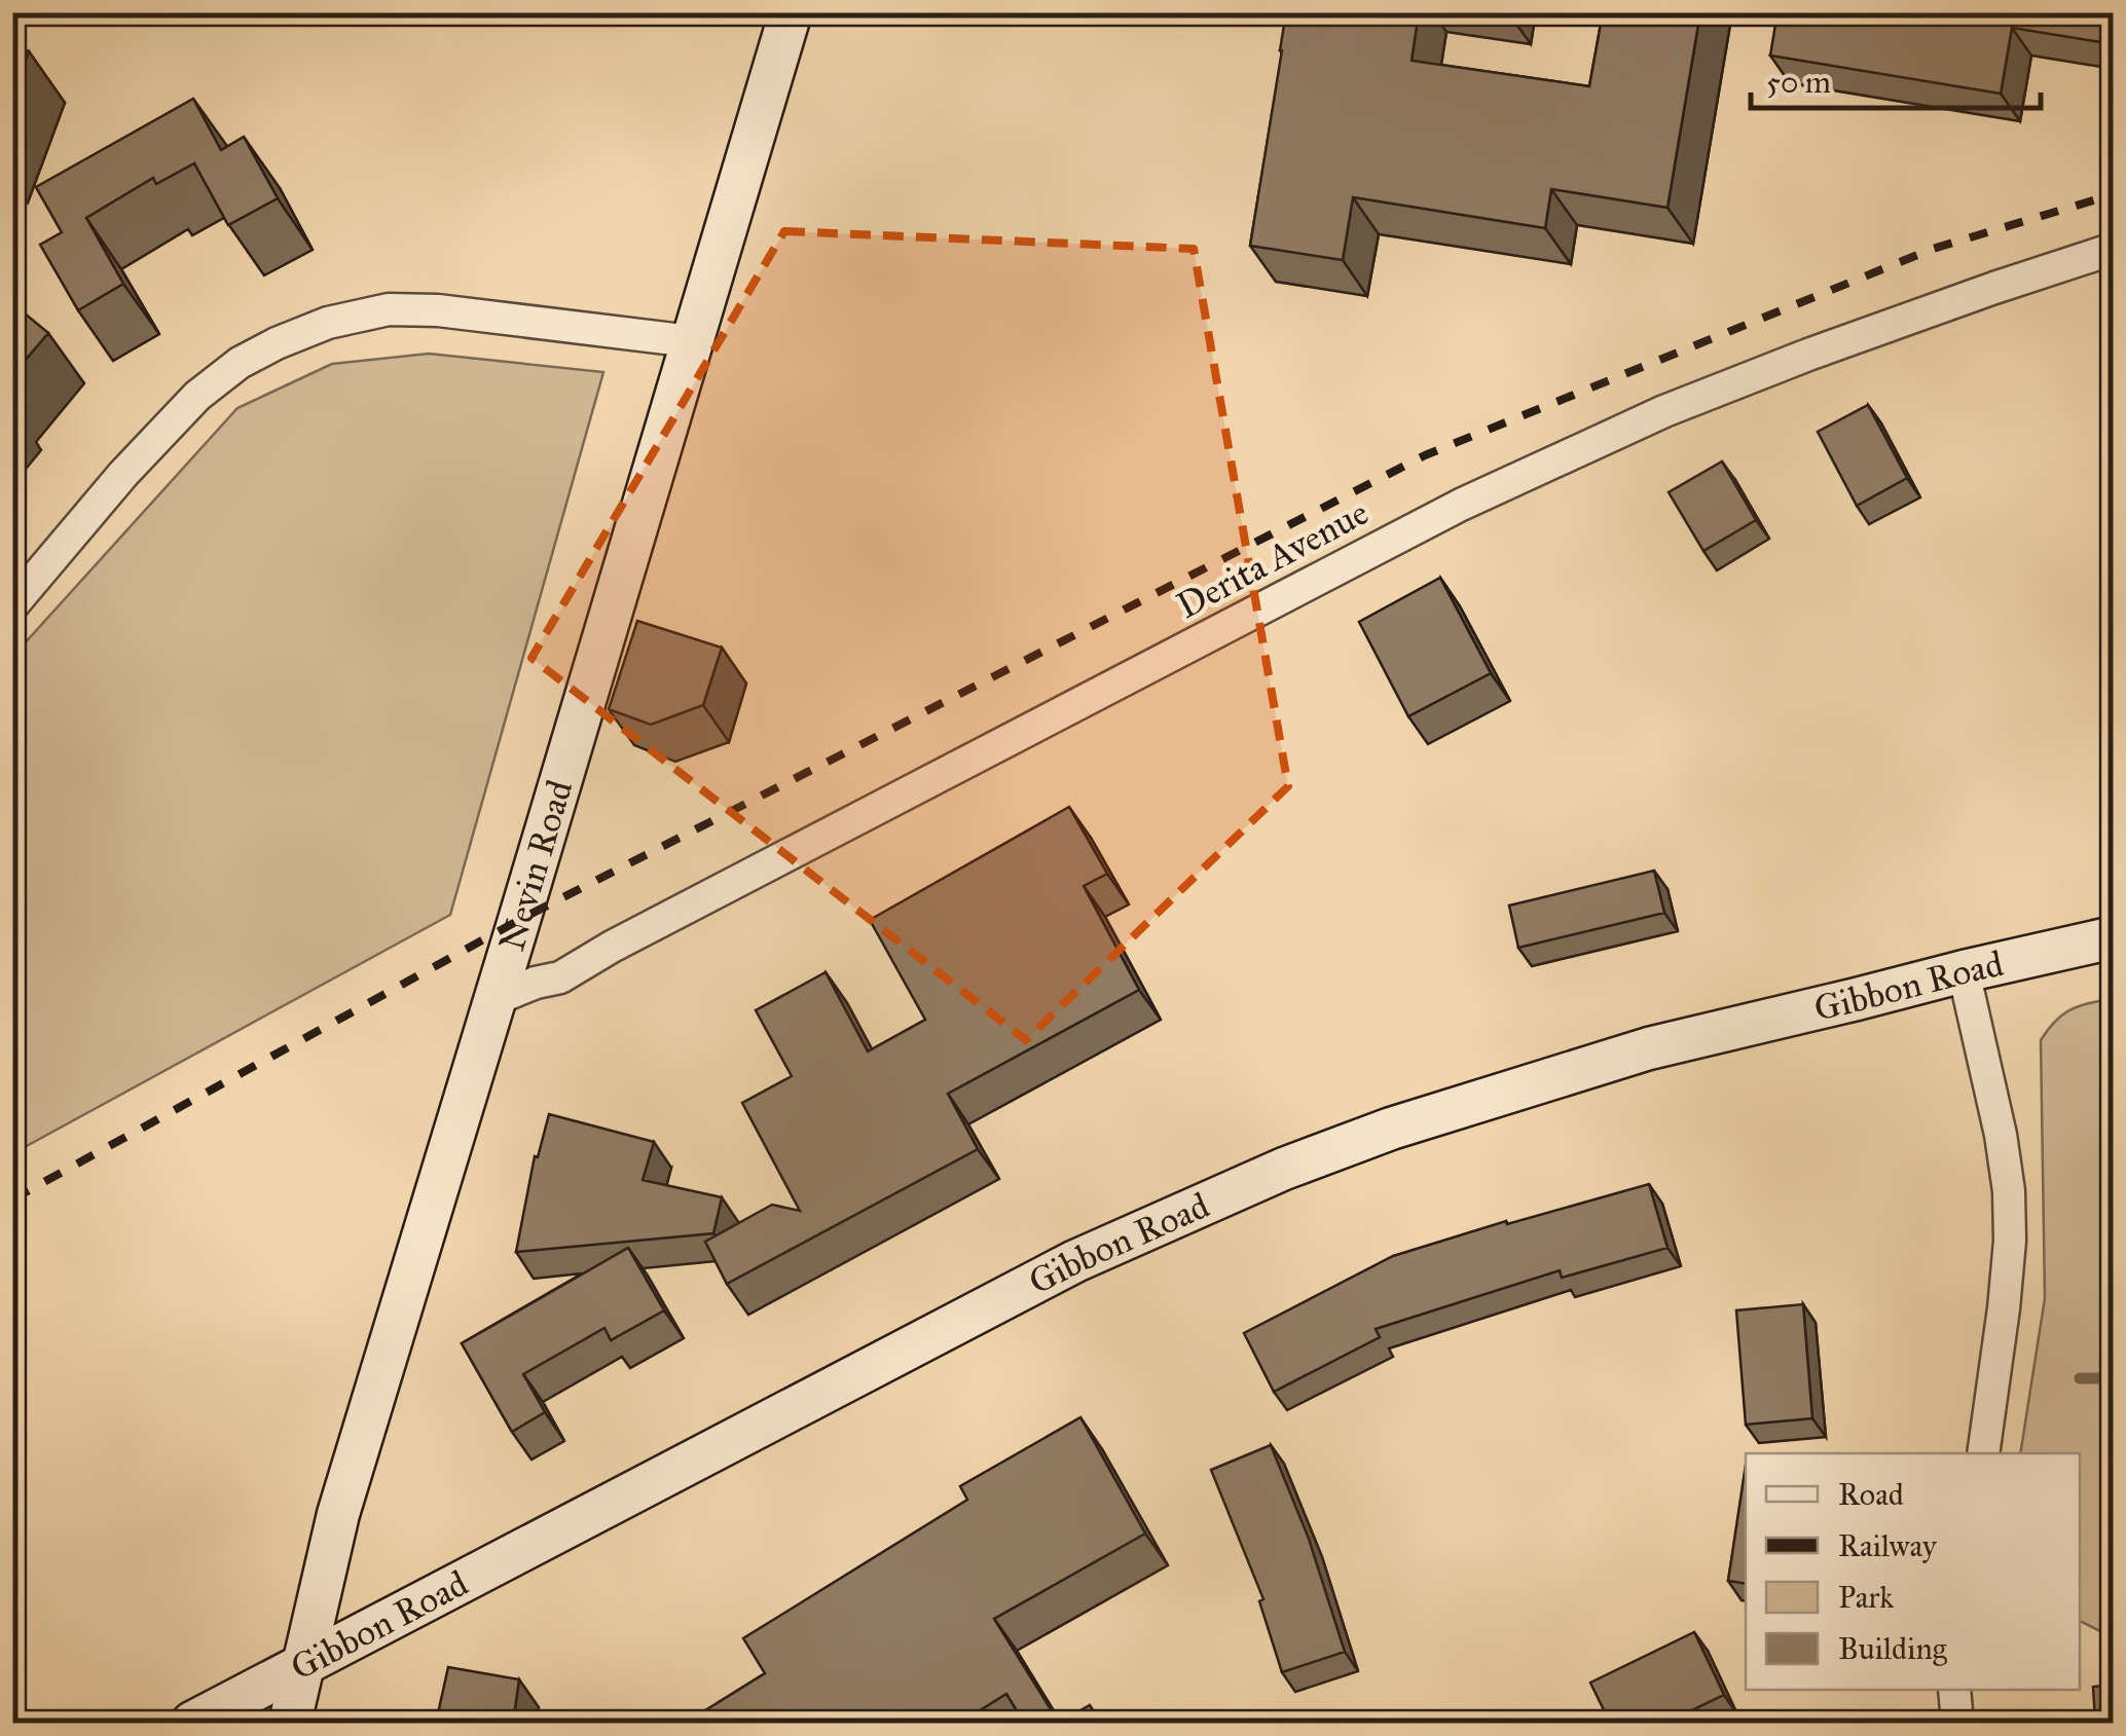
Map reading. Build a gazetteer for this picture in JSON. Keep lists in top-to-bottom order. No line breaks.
{"streets":{"main road":["Nevin Road","Gibbon Road"],"street":["Derita Avenue"]},"crossings":[["Derita Avenue","Nevin Road"],["Nevin Road","Gibbon Road"]],"legend":["Road","Railway","Park","Building"],"scale_bar":"50 m"}
